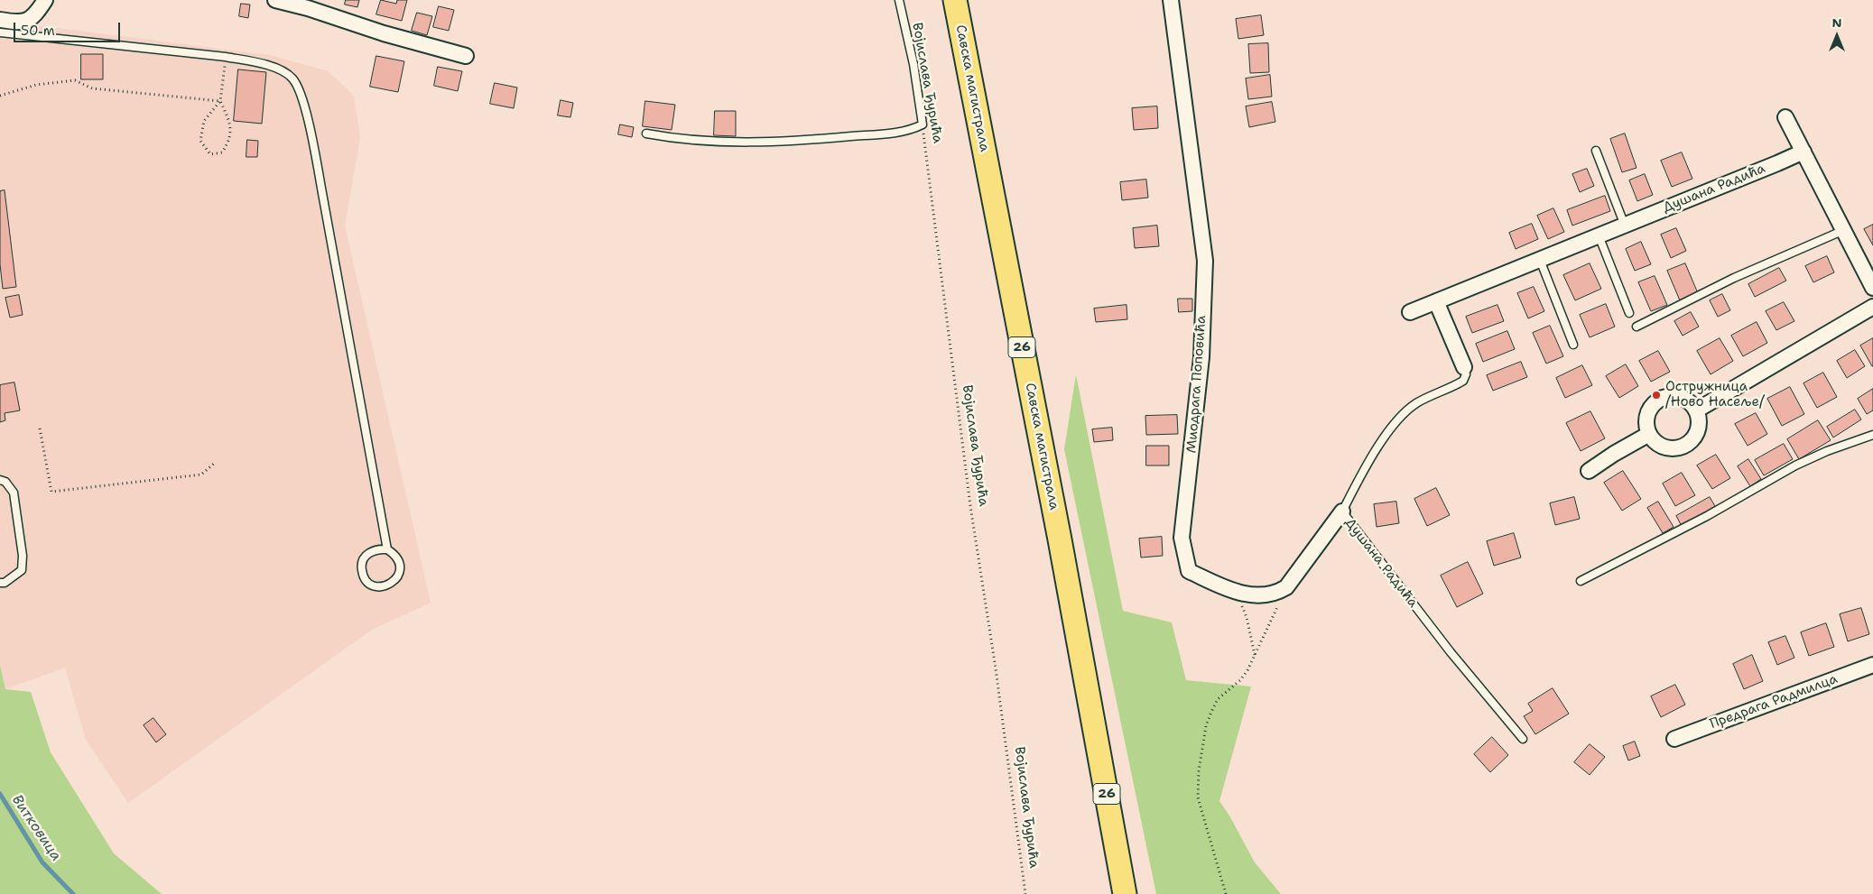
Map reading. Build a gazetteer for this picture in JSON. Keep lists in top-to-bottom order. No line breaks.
{"streets":{"main road":["Савска магистрала","26"],"street":["Душана Радића","Миодрага Поповића","Предрага Радмилца"],"lane":["Војислава Ђурића"]},"water":["Витковица"],"places":["Остружница /Ново Насеље/"],"scale_bar":"50 m","north":"top"}
